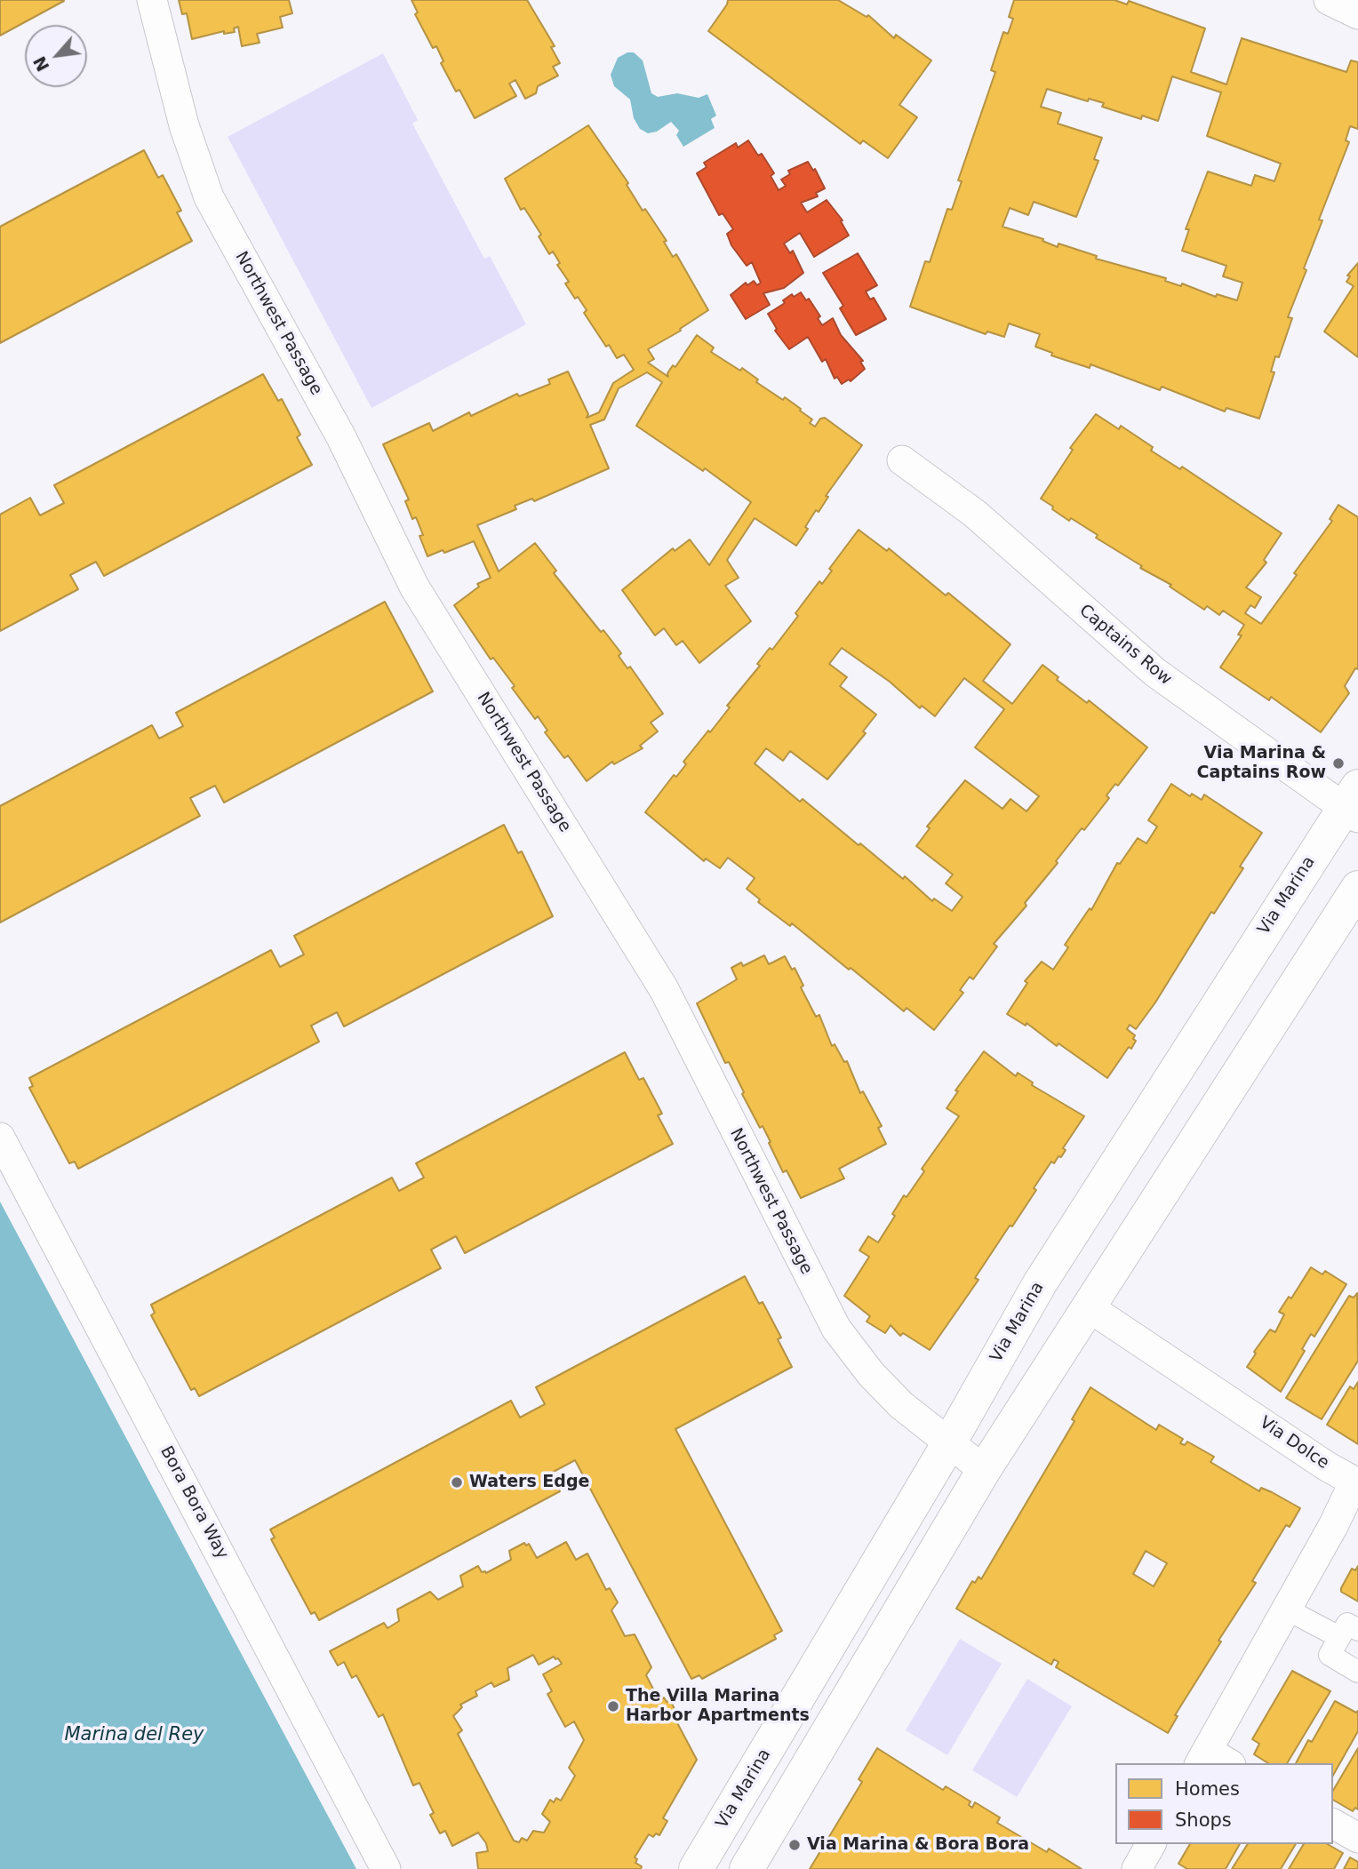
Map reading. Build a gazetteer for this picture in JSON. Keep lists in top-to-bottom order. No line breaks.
{"streets":{"street":["Northwest Passage","Captains Row","Via Marina","Via Dolce","Bora Bora Way"]},"crossings":[["Northwest Passage","Via Marina"],["Captains Row","Via Marina"]],"water":["Marina del Rey"],"places":["Via Marina & Captains Row","Waters Edge","The Villa Marina Harbor Apartments","Via Marina & Bora Bora"],"legend":["Homes","Shops"],"north":"bottom left"}
